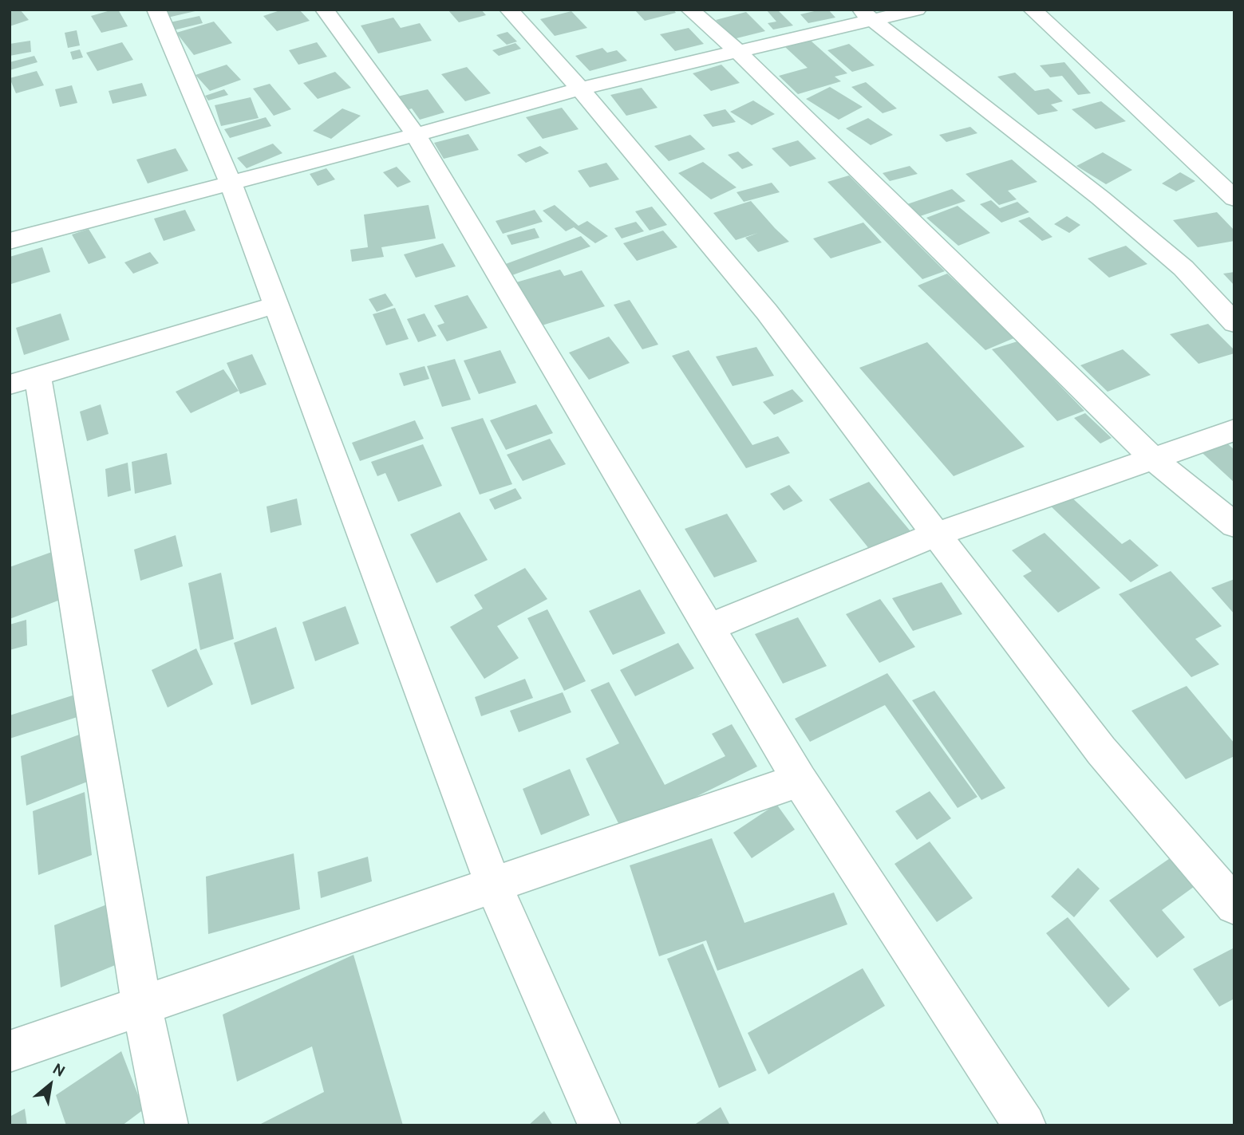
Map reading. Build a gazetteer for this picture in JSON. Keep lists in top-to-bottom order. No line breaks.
{"north":"top right"}
